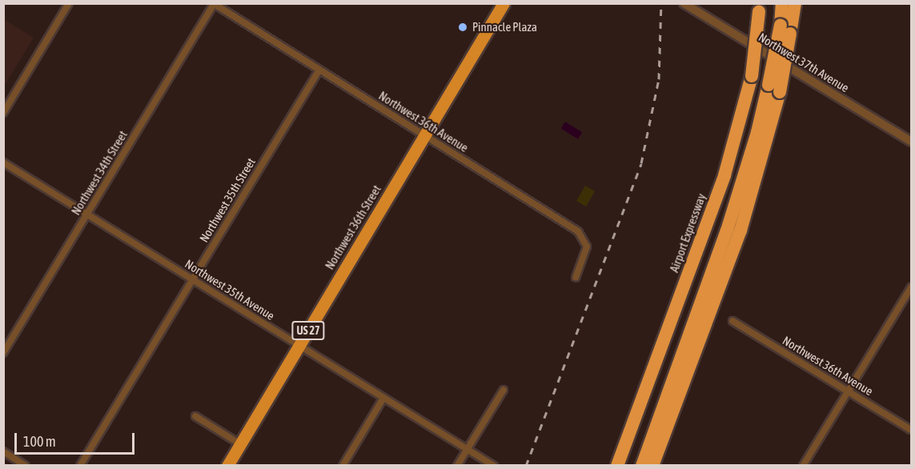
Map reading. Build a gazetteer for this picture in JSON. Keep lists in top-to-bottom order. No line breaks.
{"streets":{"highway":["Northwest 36th Street","Airport Expressway","US 27"],"street":["Northwest 37th Avenue","Northwest 36th Avenue","Northwest 34th Street","Northwest 35th Street","Northwest 35th Avenue"]},"crossings":[["Northwest 36th Avenue","Northwest 34th Street"],["Northwest 36th Avenue","Northwest 35th Street"],["Northwest 36th Avenue","Northwest 36th Street"],["Northwest 34th Street","Northwest 35th Avenue"],["Northwest 35th Street","Northwest 35th Avenue"],["Northwest 36th Street","Northwest 35th Avenue"]],"places":["Pinnacle Plaza"],"scale_bar":"100 m"}
